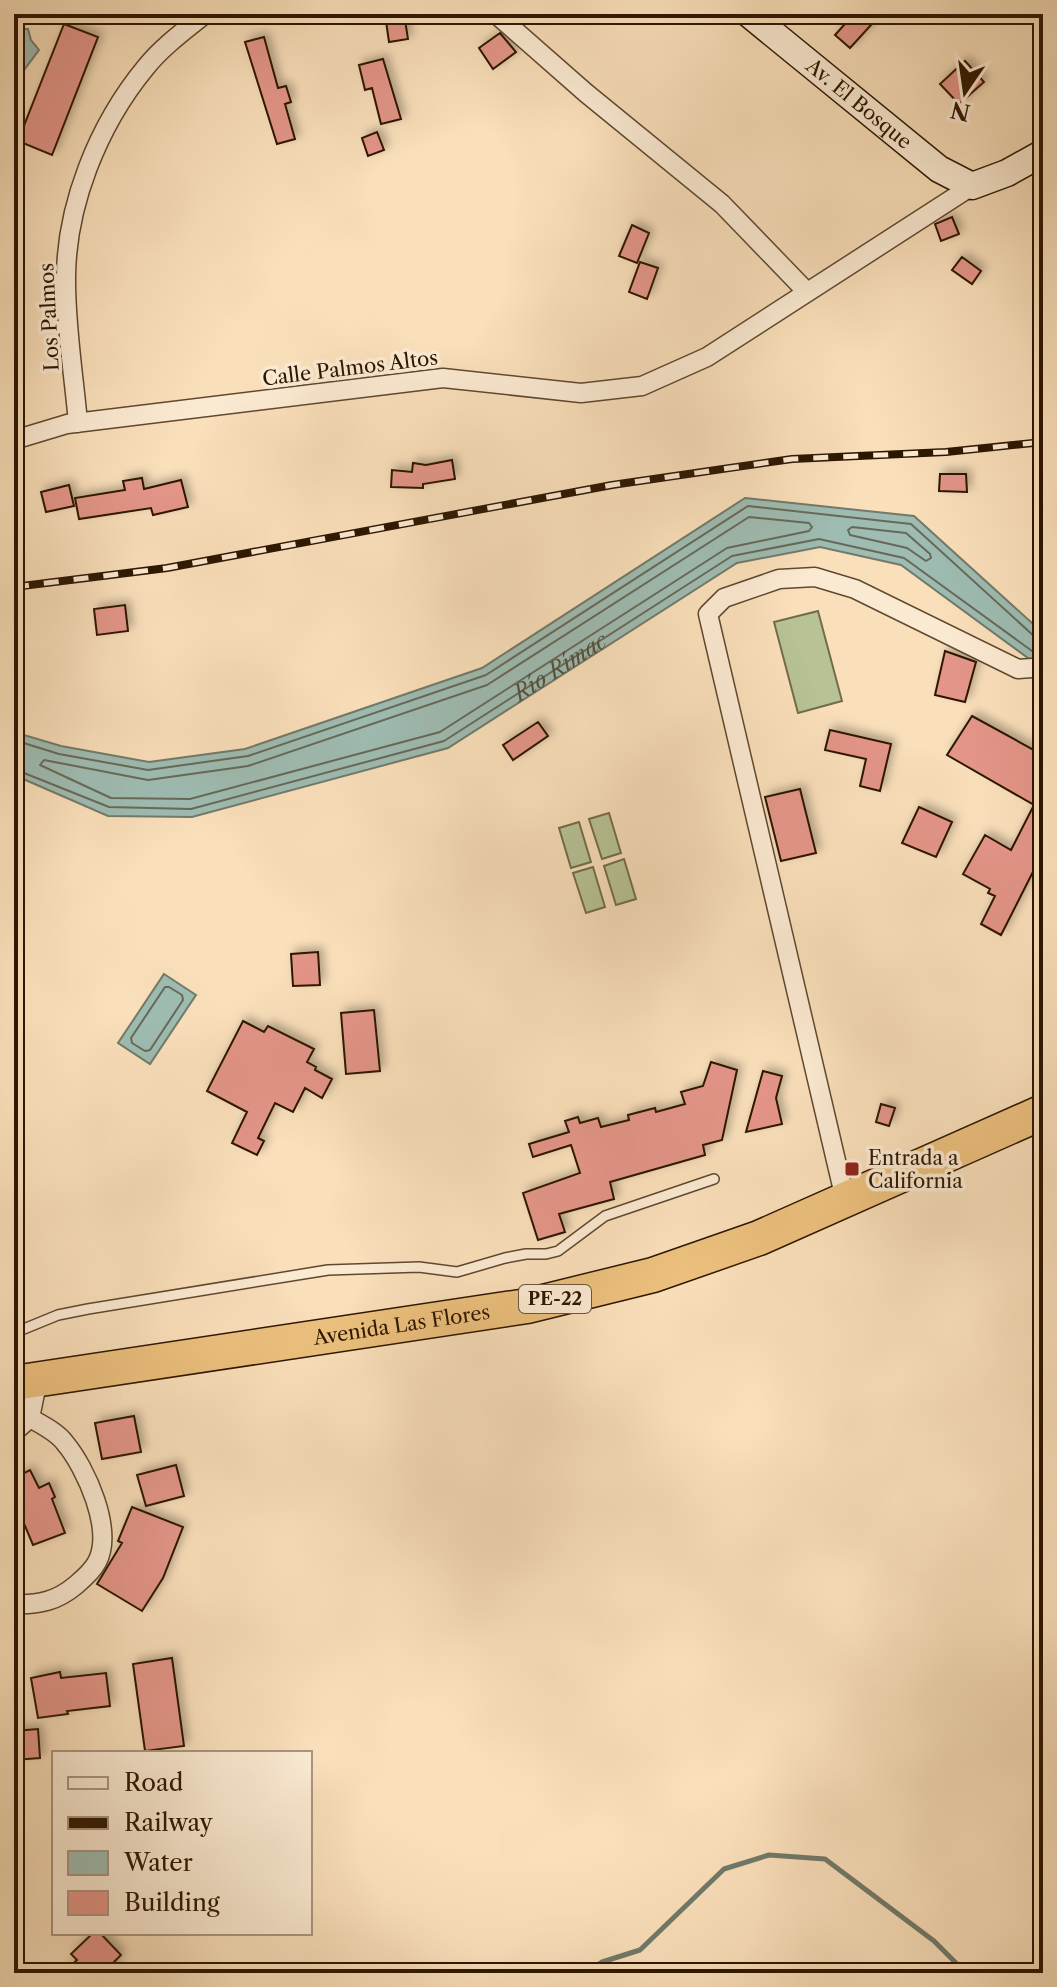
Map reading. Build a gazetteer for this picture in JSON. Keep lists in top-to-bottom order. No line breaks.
{"streets":{"highway":["PE-22","Avenida Las Flores"],"street":["Av. El Bosque","Los Palmos","Calle Palmos Altos"]},"crossings":[["Av. El Bosque","Calle Palmos Altos"],["Los Palmos","Calle Palmos Altos"]],"water":["Río Rímac"],"places":{"transit":["Entrada a California"]},"legend":["Road","Railway","Water","Building"],"north":"bottom"}
